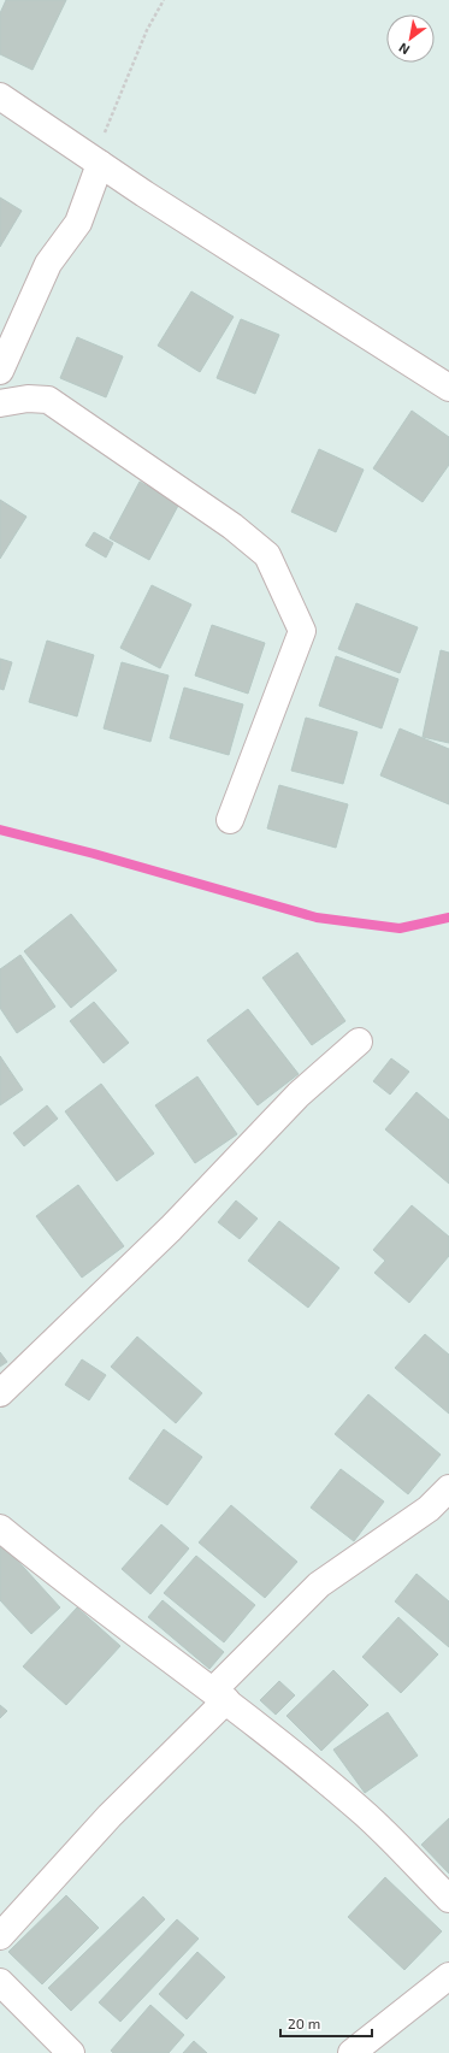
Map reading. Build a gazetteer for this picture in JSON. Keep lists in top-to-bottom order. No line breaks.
{"scale_bar":"20 m","north":"bottom left"}
